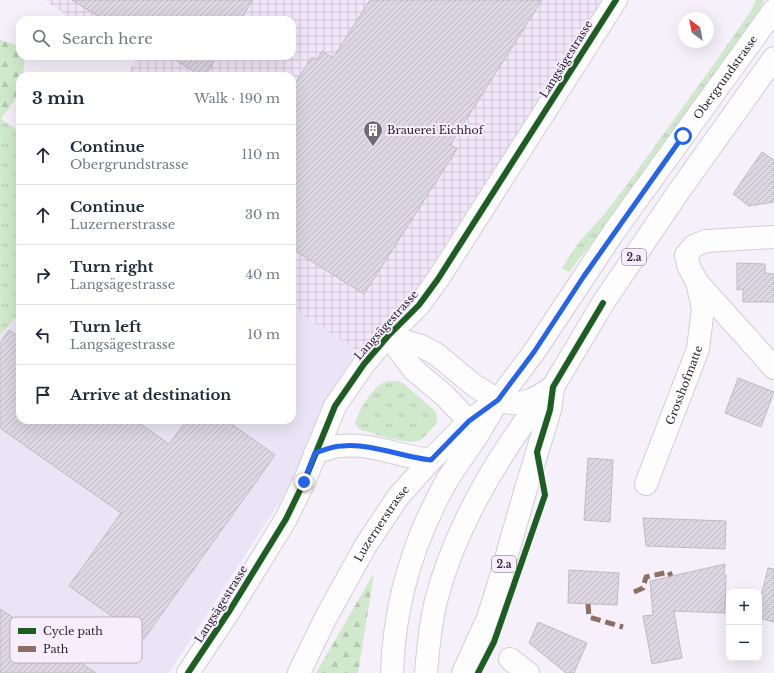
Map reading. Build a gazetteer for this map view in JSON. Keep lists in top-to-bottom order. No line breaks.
{"streets":{"main road":["Langsägestrasse","Obergrundstrasse","2.a","Grosshofmatte","Luzernerstrasse"]},"crossings":[["Langsägestrasse","Obergrundstrasse"],["Langsägestrasse","Luzernerstrasse"],["Obergrundstrasse","Luzernerstrasse"]],"places":{"building":["Brauerei Eichhof"]},"legend":["Cycle path","Path"],"north":"top left","page":{"search":"Search here","heading":["3 min","Walk · 190 m"],"list":[["Continue","Obergrundstrasse","110 m"],["Continue","Luzernerstrasse","30 m"],["Turn right","Langsägestrasse","40 m"],["Turn left","Langsägestrasse","10 m"],"Arrive at destination"],"map_buttons":["+","−"]}}
